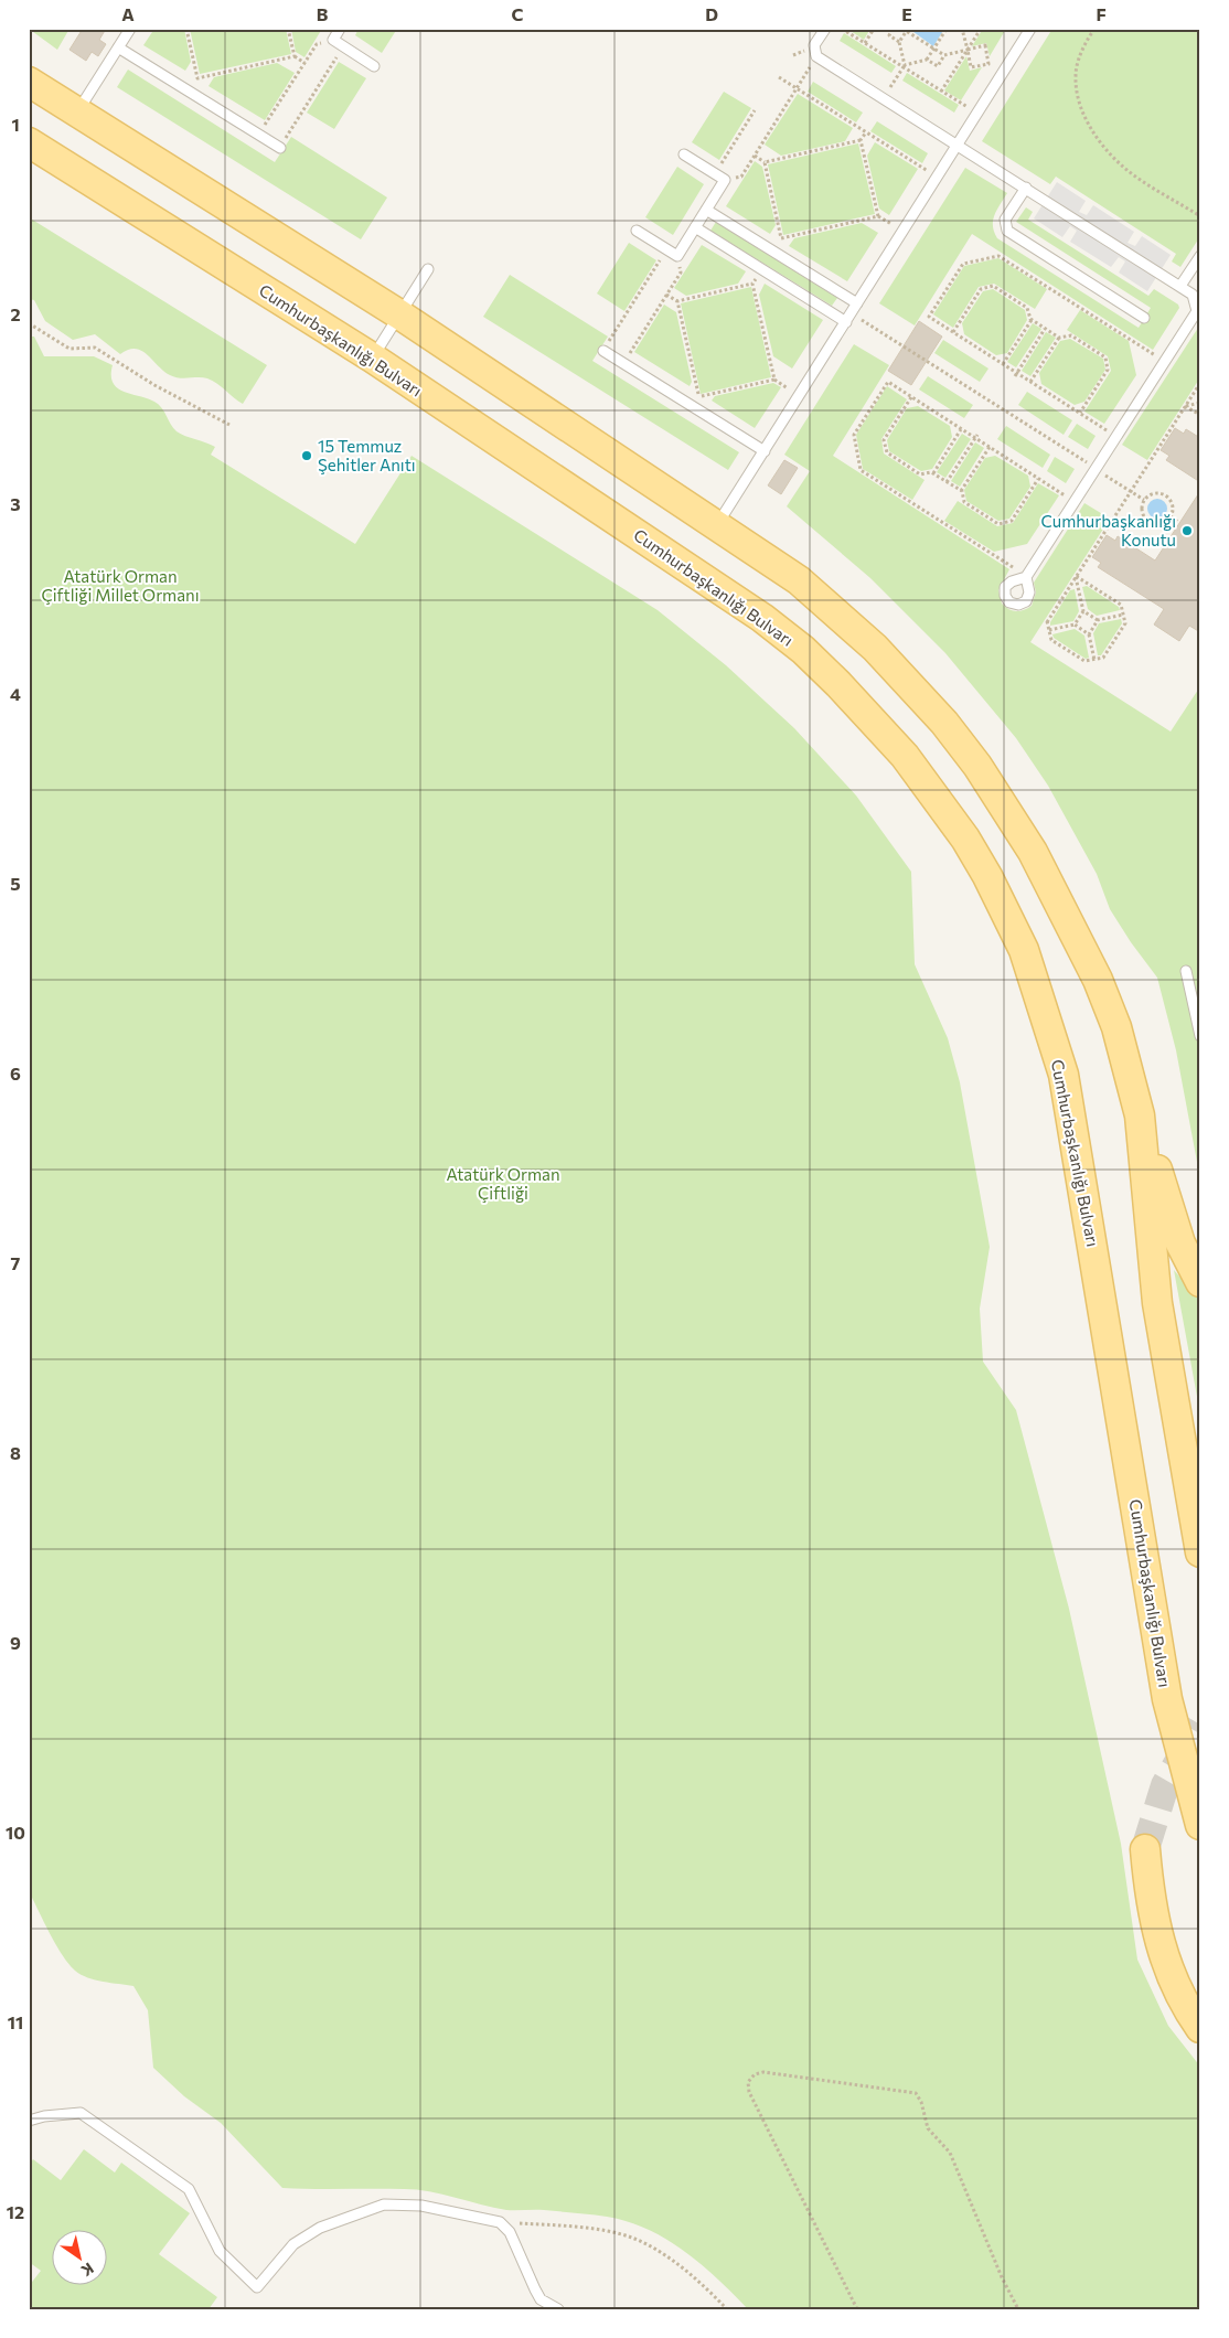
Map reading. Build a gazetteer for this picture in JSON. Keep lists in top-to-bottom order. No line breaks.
{"streets":{"main road":["Cumhurbaşkanlığı Bulvarı"]},"parks":["Atatürk Orman Çiftliği Millet Ormanı","Atatürk Orman Çiftliği"],"places":["15 Temmuz Şehitler Anıtı","Cumhurbaşkanlığı Konutu"],"north":"bottom right","grid":{"columns":["A","B","C","D","E","F"],"rows":["1","2","3","4","5","6","7","8","9","10","11","12"]}}
